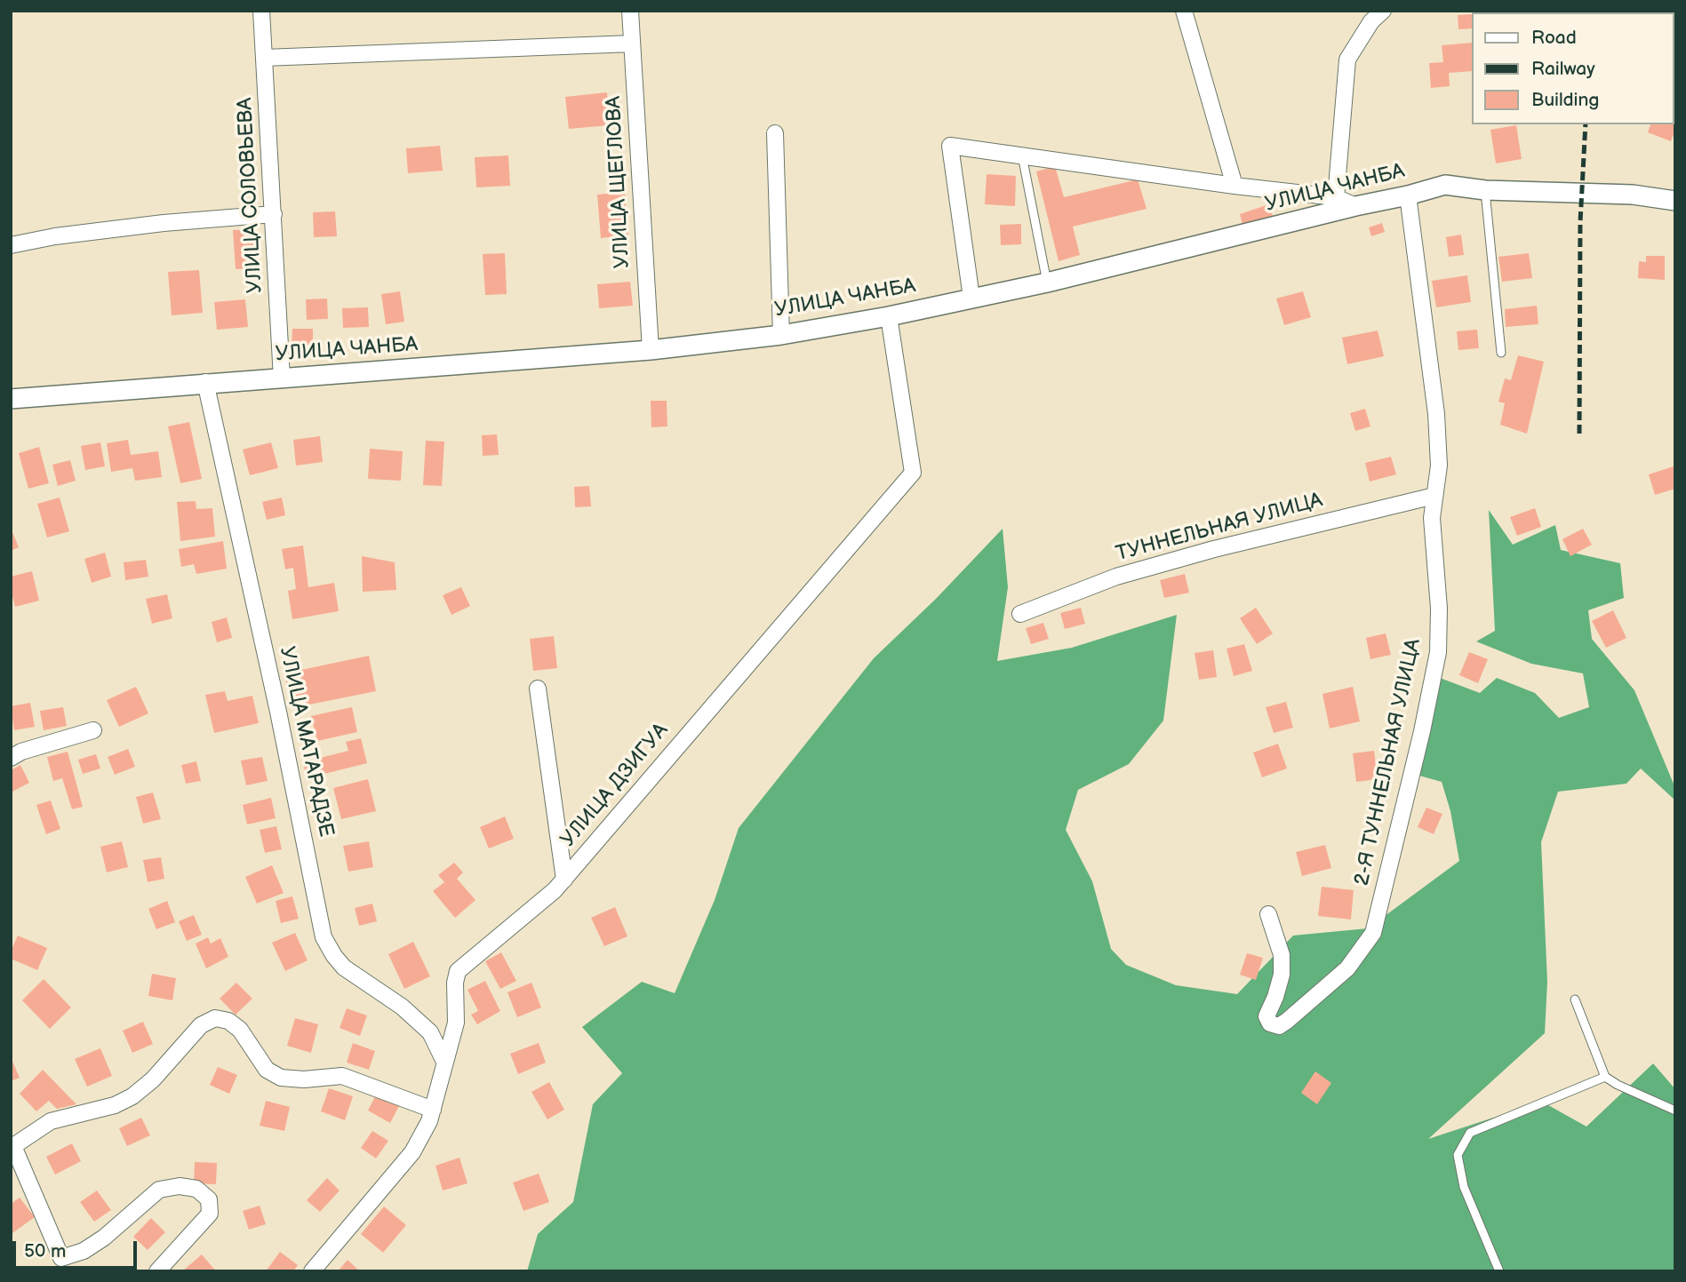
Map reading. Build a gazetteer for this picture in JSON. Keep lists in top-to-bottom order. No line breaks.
{"streets":{"street":["УЛИЦА ЩЕГЛОВА","УЛИЦА ЧАНБА","УЛИЦА СОЛОВЬЕВА","ТУННЕЛЬНАЯ УЛИЦА","УЛИЦА МАТАРАДЗЕ","2-Я ТУННЕЛЬНАЯ УЛИЦА","УЛИЦА ДЗИГУА"]},"crossings":[["УЛИЦА ЩЕГЛОВА","УЛИЦА ЧАНБА"],["УЛИЦА ЧАНБА","УЛИЦА СОЛОВЬЕВА"],["УЛИЦА ЧАНБА","УЛИЦА МАТАРАДЗЕ"],["УЛИЦА ЧАНБА","2-Я ТУННЕЛЬНАЯ УЛИЦА"],["УЛИЦА ЧАНБА","УЛИЦА ДЗИГУА"],["ТУННЕЛЬНАЯ УЛИЦА","2-Я ТУННЕЛЬНАЯ УЛИЦА"],["УЛИЦА МАТАРАДЗЕ","УЛИЦА ДЗИГУА"]],"legend":["Road","Railway","Building"],"scale_bar":"50 m"}
